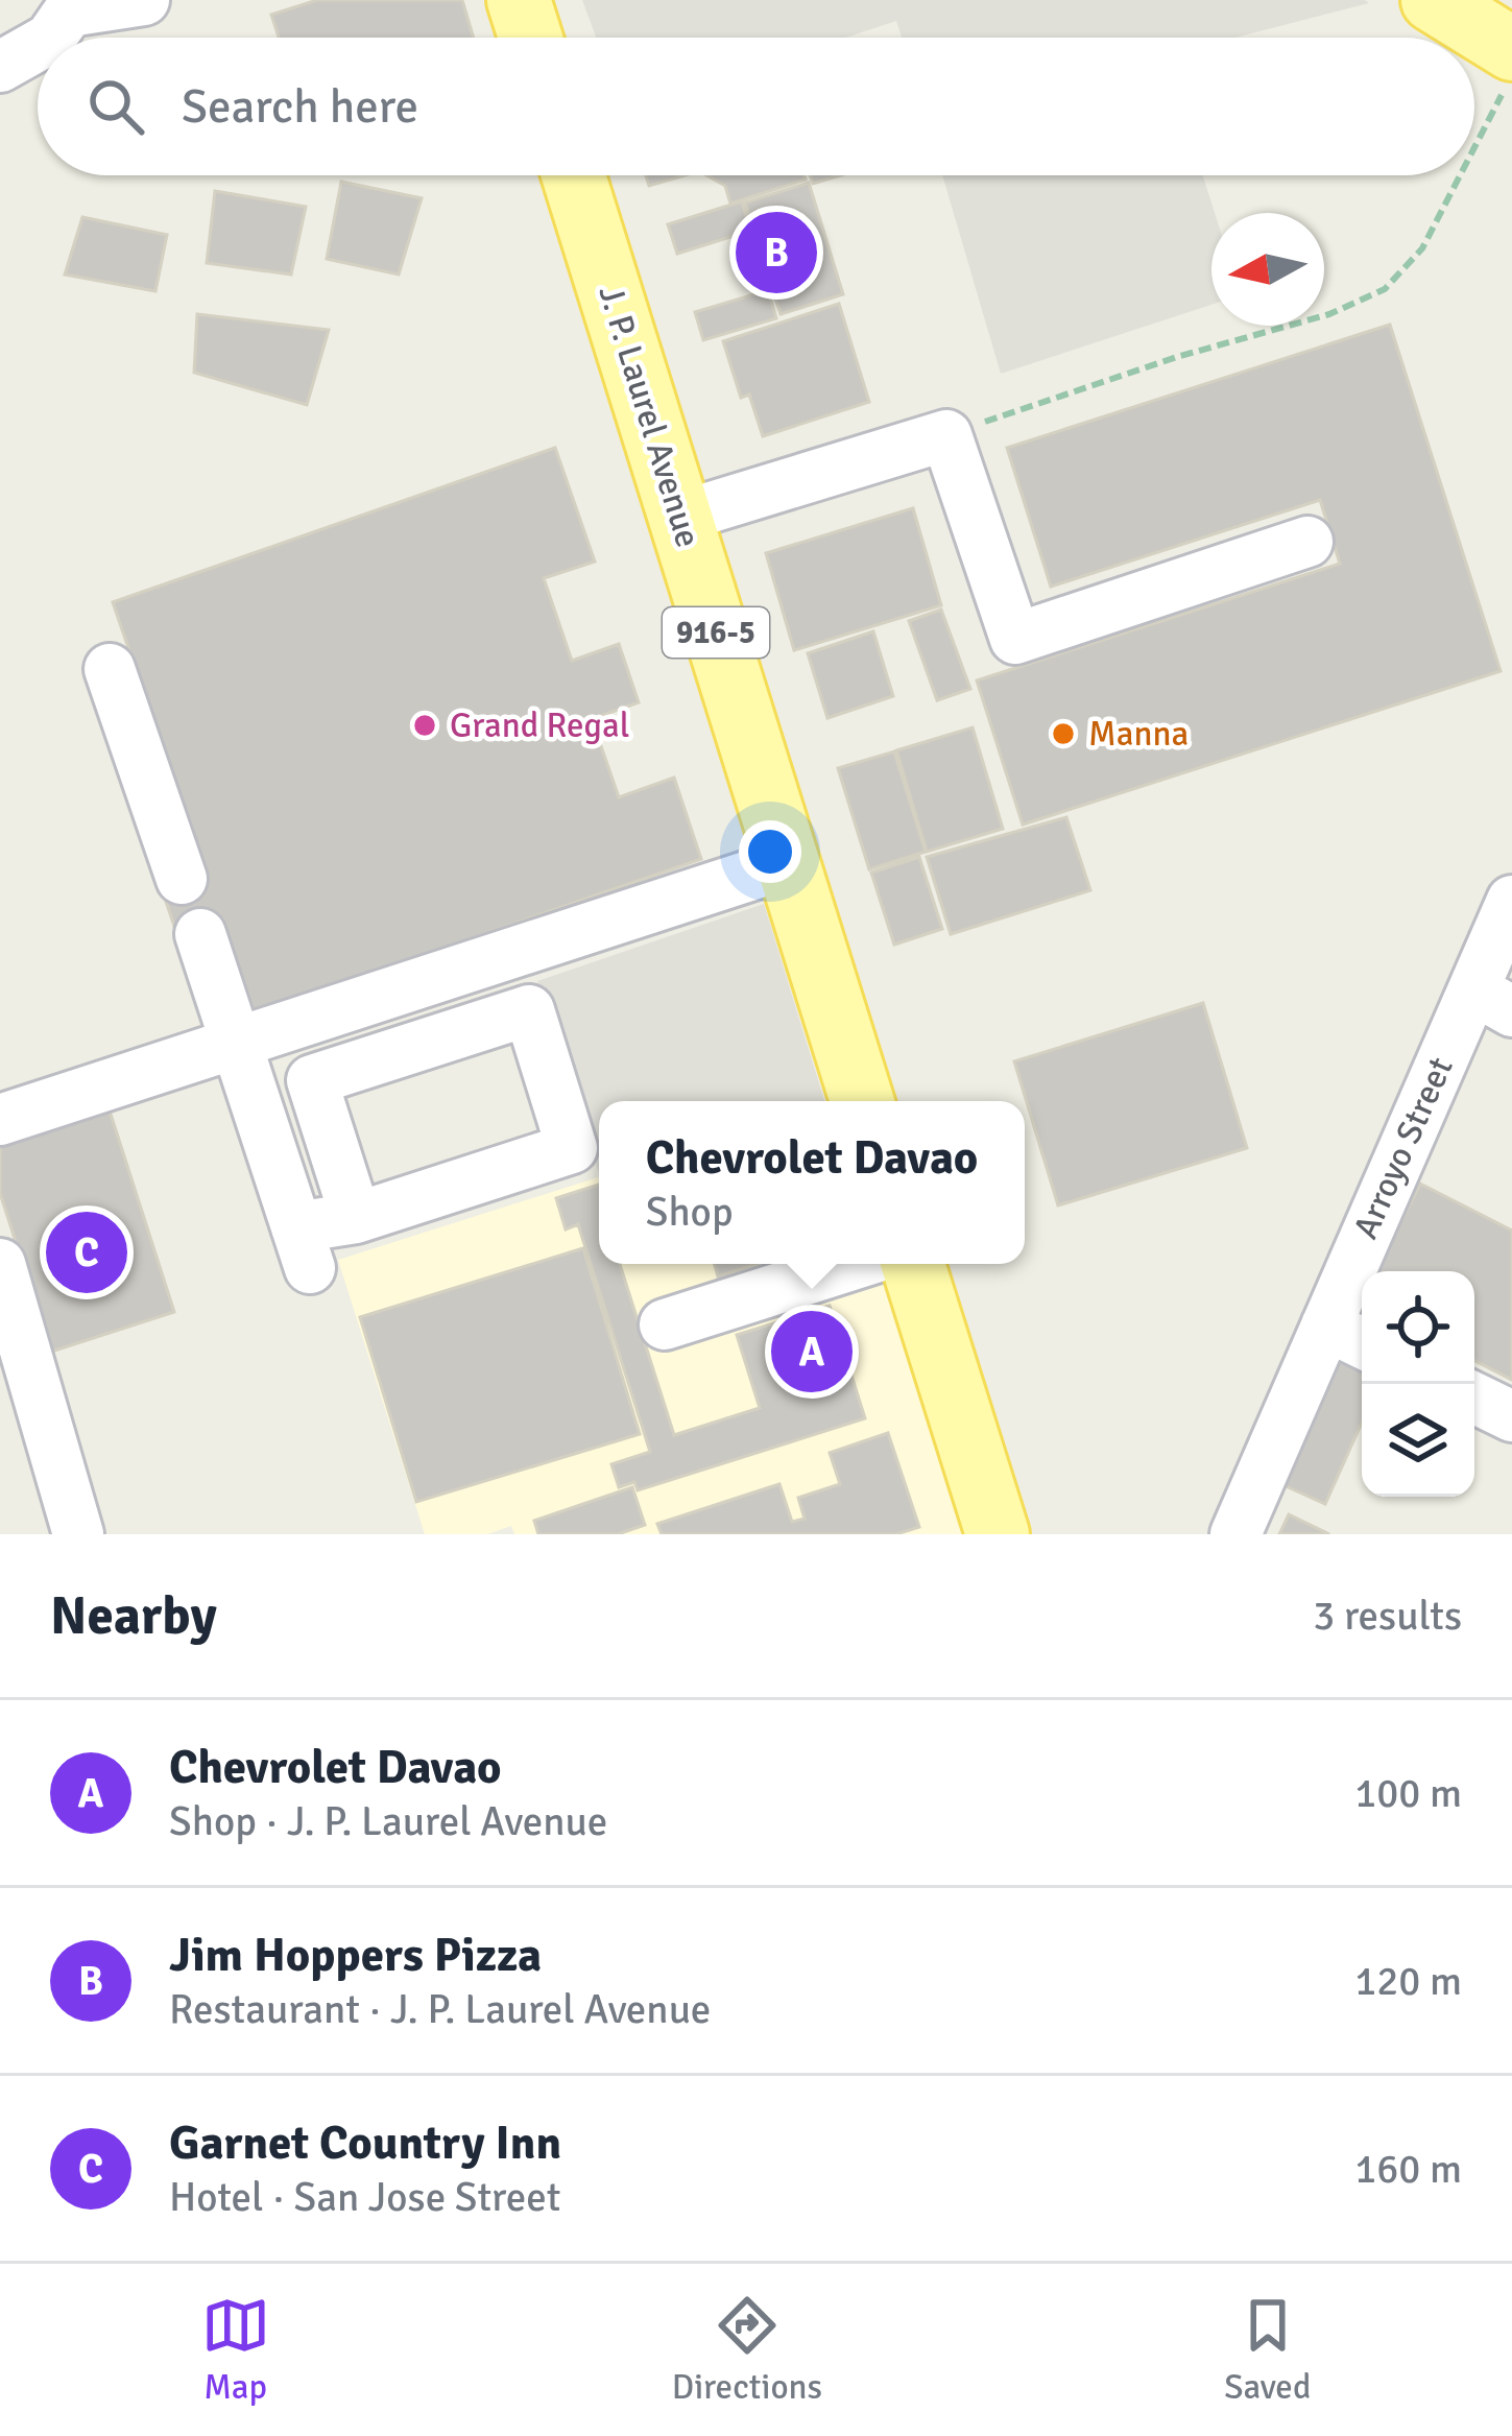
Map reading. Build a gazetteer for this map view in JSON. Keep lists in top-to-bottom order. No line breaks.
{"streets":{"main road":["J. P. Laurel Avenue","916-5"],"street":["Arroyo Street"]},"places":["Grand Regal","Manna"],"north":"left","page":{"search":"Search here","pins":["B","C","A"],"popup":["Chevrolet Davao","Shop"],"heading":["Nearby","3 results"],"list":[{"mark":"A","name":"Chevrolet Davao","note":"Shop · J. P. Laurel Avenue","value":"100 m"},{"mark":"B","name":"Jim Hoppers Pizza","note":"Restaurant · J. P. Laurel Avenue","value":"120 m"},{"mark":"C","name":"Garnet Country Inn","note":"Hotel · San Jose Street","value":"160 m"}],"nav":["Map","Directions","Saved"]}}
